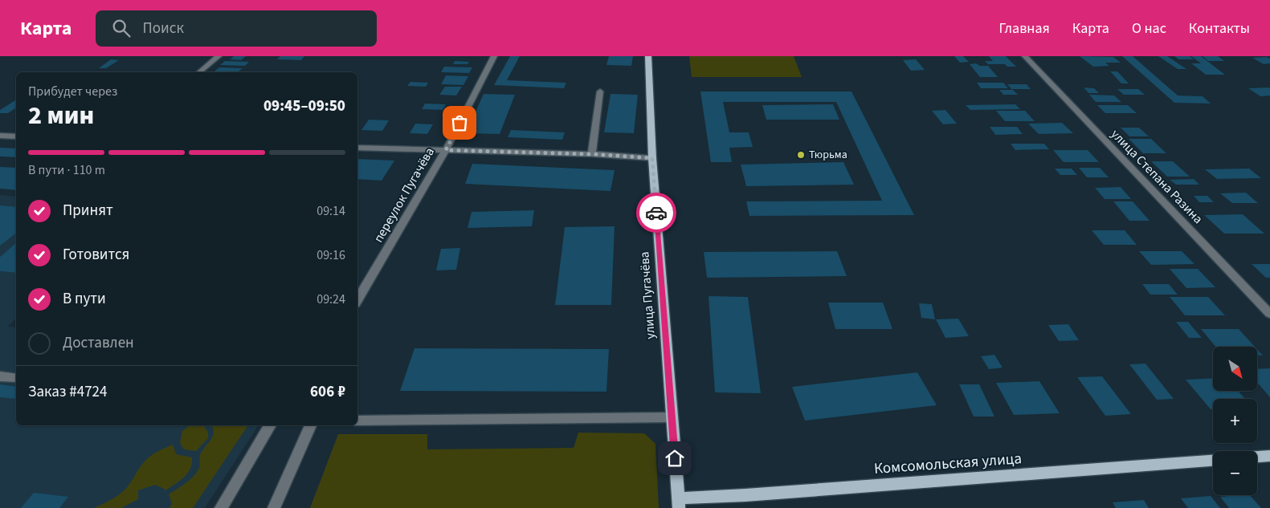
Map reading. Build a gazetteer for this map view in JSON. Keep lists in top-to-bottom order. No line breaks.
{"streets":{"main road":["улица Пугачёва","Комсомольская улица"],"street":["улица Степана Разина","переулок Пугачёва"]},"crossings":[["улица Пугачёва","Комсомольская улица"]],"places":["Тюрьма"],"north":"bottom right","page":{"header":"Карта","search":"Поиск","nav":["Главная","Карта","О нас","Контакты"],"heading":["2 мин","Прибудет через","09:45–09:50"],"panel":["Заказ #4724","606 ₽"],"bar":"В пути · 110 m","list":[["Принят","09:14"],["Готовится","09:16"],["В пути","09:24"],"Доставлен"],"map_buttons":["+","−"]}}
